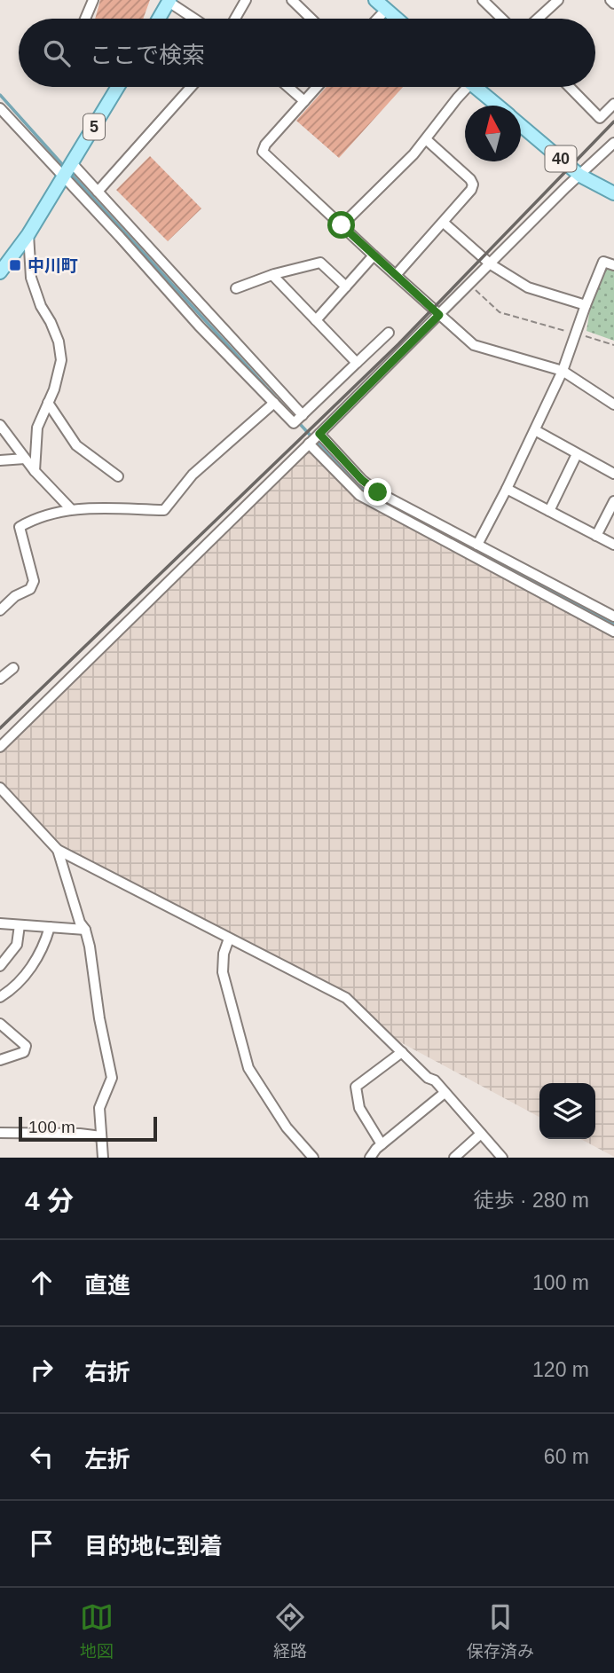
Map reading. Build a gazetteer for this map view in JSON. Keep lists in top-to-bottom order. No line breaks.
{"streets":{"main road":["5","40"]},"places":{"transit":["中川町"]},"scale_bar":"100 m","north":"top","page":{"search":"ここで検索","scale":"100 m","heading":["4 分","徒歩 · 280 m"],"list":[["直進","100 m"],["右折","120 m"],["左折","60 m"],"目的地に到着"],"nav":["地図","経路","保存済み"]}}
